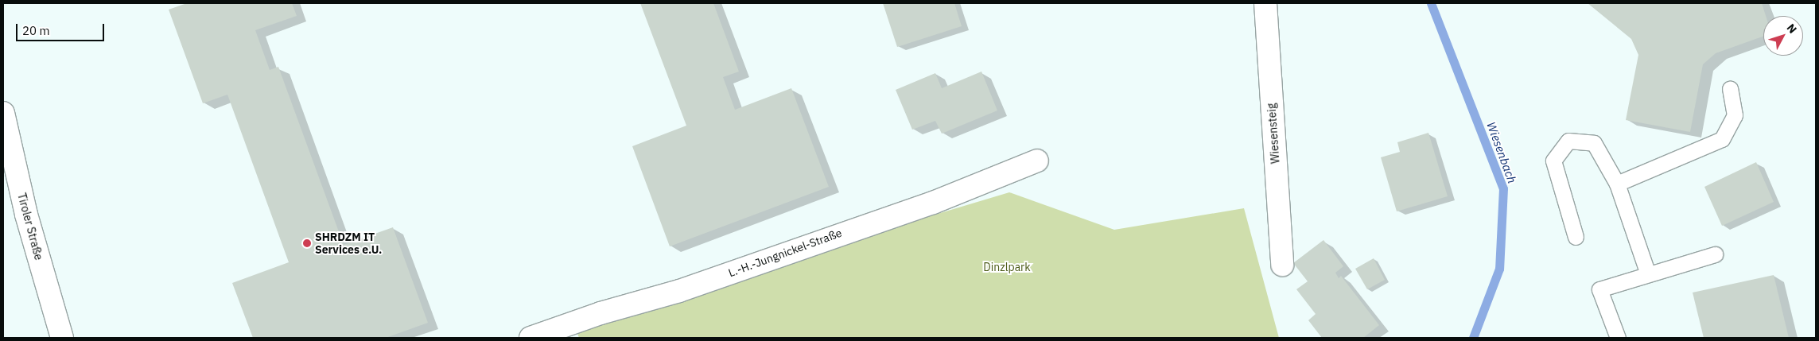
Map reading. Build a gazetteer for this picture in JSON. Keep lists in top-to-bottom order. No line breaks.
{"streets":{"street":["Wiesensteig","Tiroler Straße","L.-H.-Jungnickel-Straße"]},"water":["Wiesenbach"],"parks":["Dinzlpark"],"places":["SHRDZM IT Services e.U."],"scale_bar":"20 m","north":"top right"}
